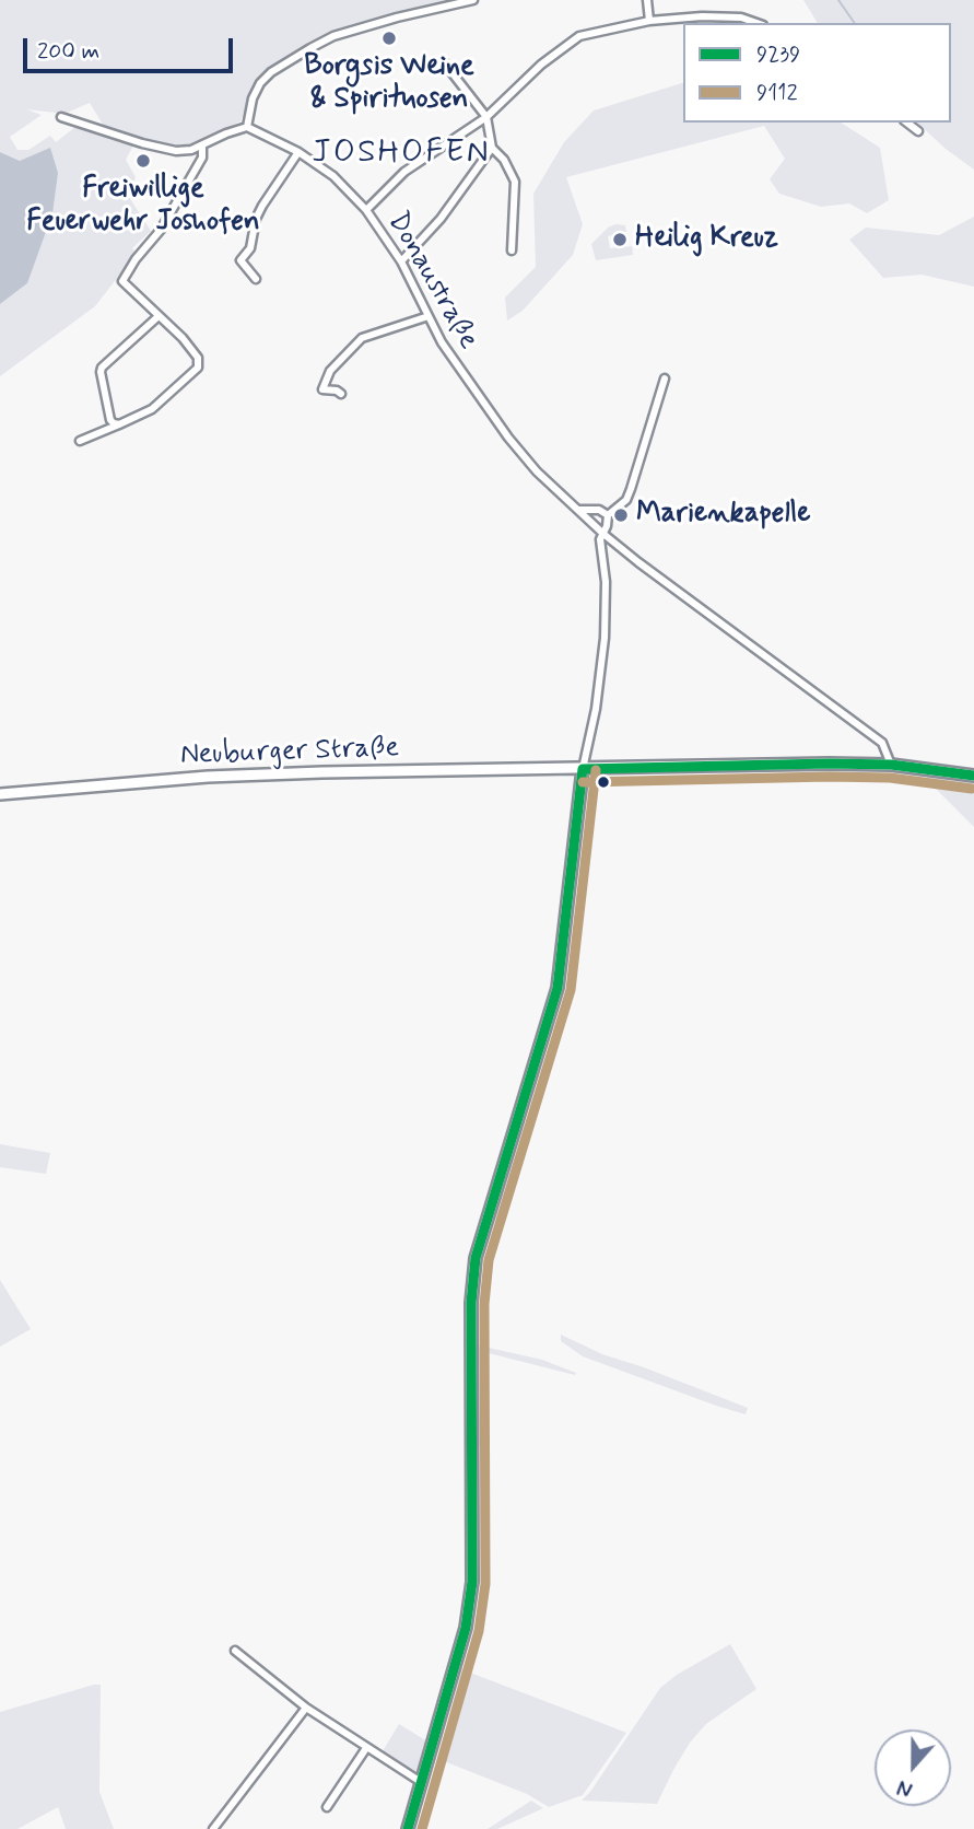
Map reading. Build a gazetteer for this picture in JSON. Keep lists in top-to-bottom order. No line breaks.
{"streets":{"street":["Donaustraße","Neuburger Straße"]},"crossings":[["Donaustraße","Neuburger Straße"]],"districts":["JOSHOFEN"],"places":["Borgsis Weine & Spirituosen","Freiwillige Feuerwehr Joshofen","Heilig Kreuz","Marienkapelle"],"lines":["transit line 9239","transit line 9112"],"legend":["9239","9112"],"scale_bar":"200 m","north":"bottom"}
